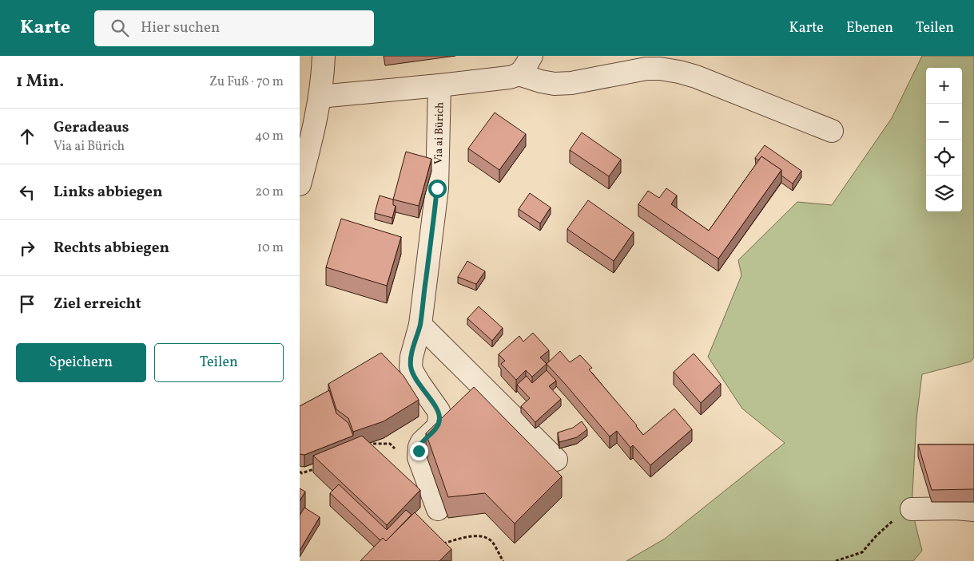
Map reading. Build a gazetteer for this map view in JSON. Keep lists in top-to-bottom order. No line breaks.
{"streets":{"street":["Via ai Bürich"]},"page":{"header":"Karte","search":"Hier suchen","nav":["Karte","Ebenen","Teilen"],"heading":["1 Min.","Zu Fuß · 70 m"],"map_buttons":["+","−"],"list":[["Geradeaus","Via ai Bürich","40 m"],["Links abbiegen","20 m"],["Rechts abbiegen","10 m"],"Ziel erreicht"],"buttons":["Speichern","Teilen"]}}
